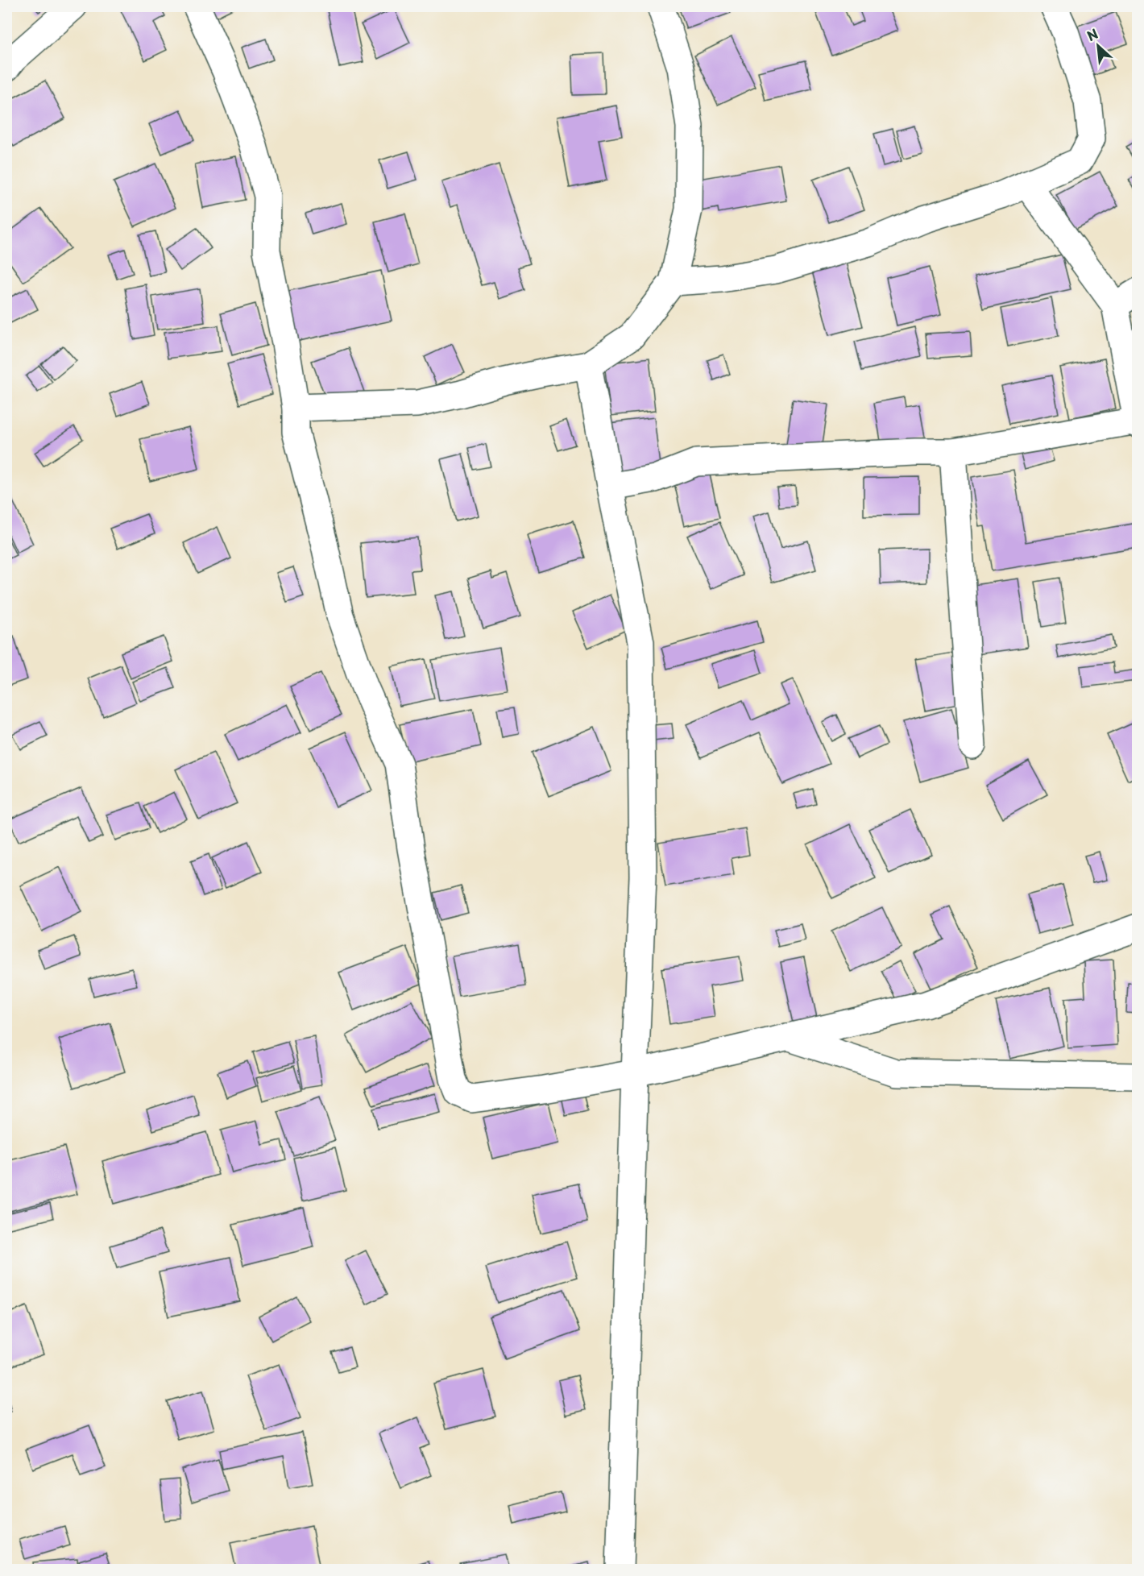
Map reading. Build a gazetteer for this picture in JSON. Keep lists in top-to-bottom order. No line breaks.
{"north":"top left"}
